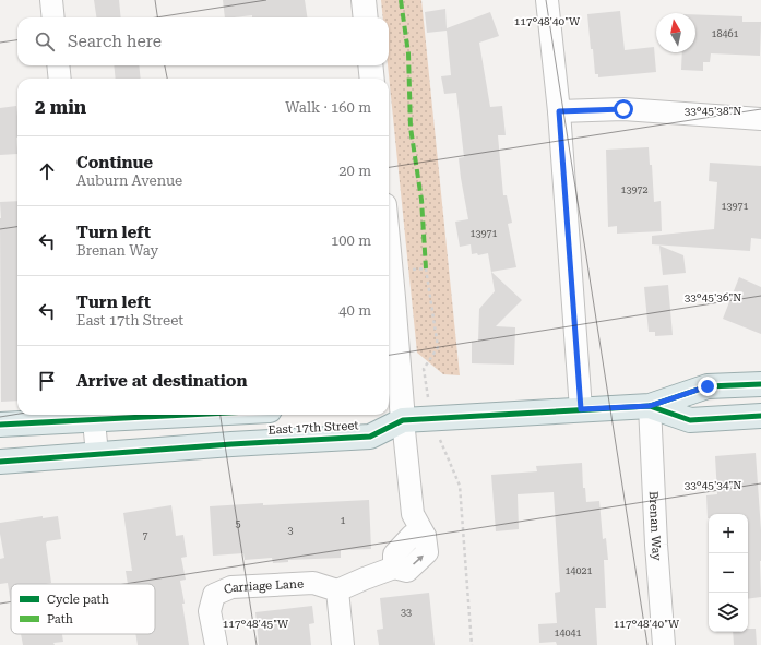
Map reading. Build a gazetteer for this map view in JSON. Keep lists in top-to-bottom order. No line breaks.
{"streets":{"main road":["East 17th Street"],"street":["Brenan Way","Carriage Lane"]},"crossings":[["East 17th Street","Brenan Way"]],"house_numbers":["18461","13972","13971","13971","1","5","3","7","14021","33","14041"],"legend":["Cycle path","Path"],"north":"top","page":{"search":"Search here","heading":["2 min","Walk · 160 m"],"list":[["Continue","Auburn Avenue","20 m"],["Turn left","Brenan Way","100 m"],["Turn left","East 17th Street","40 m"],"Arrive at destination"],"map_buttons":["+","−"]},"coordinates":["117°48'40\"W","33°45'38\"N","33°45'36\"N","33°45'34\"N","117°48'45\"W"]}
